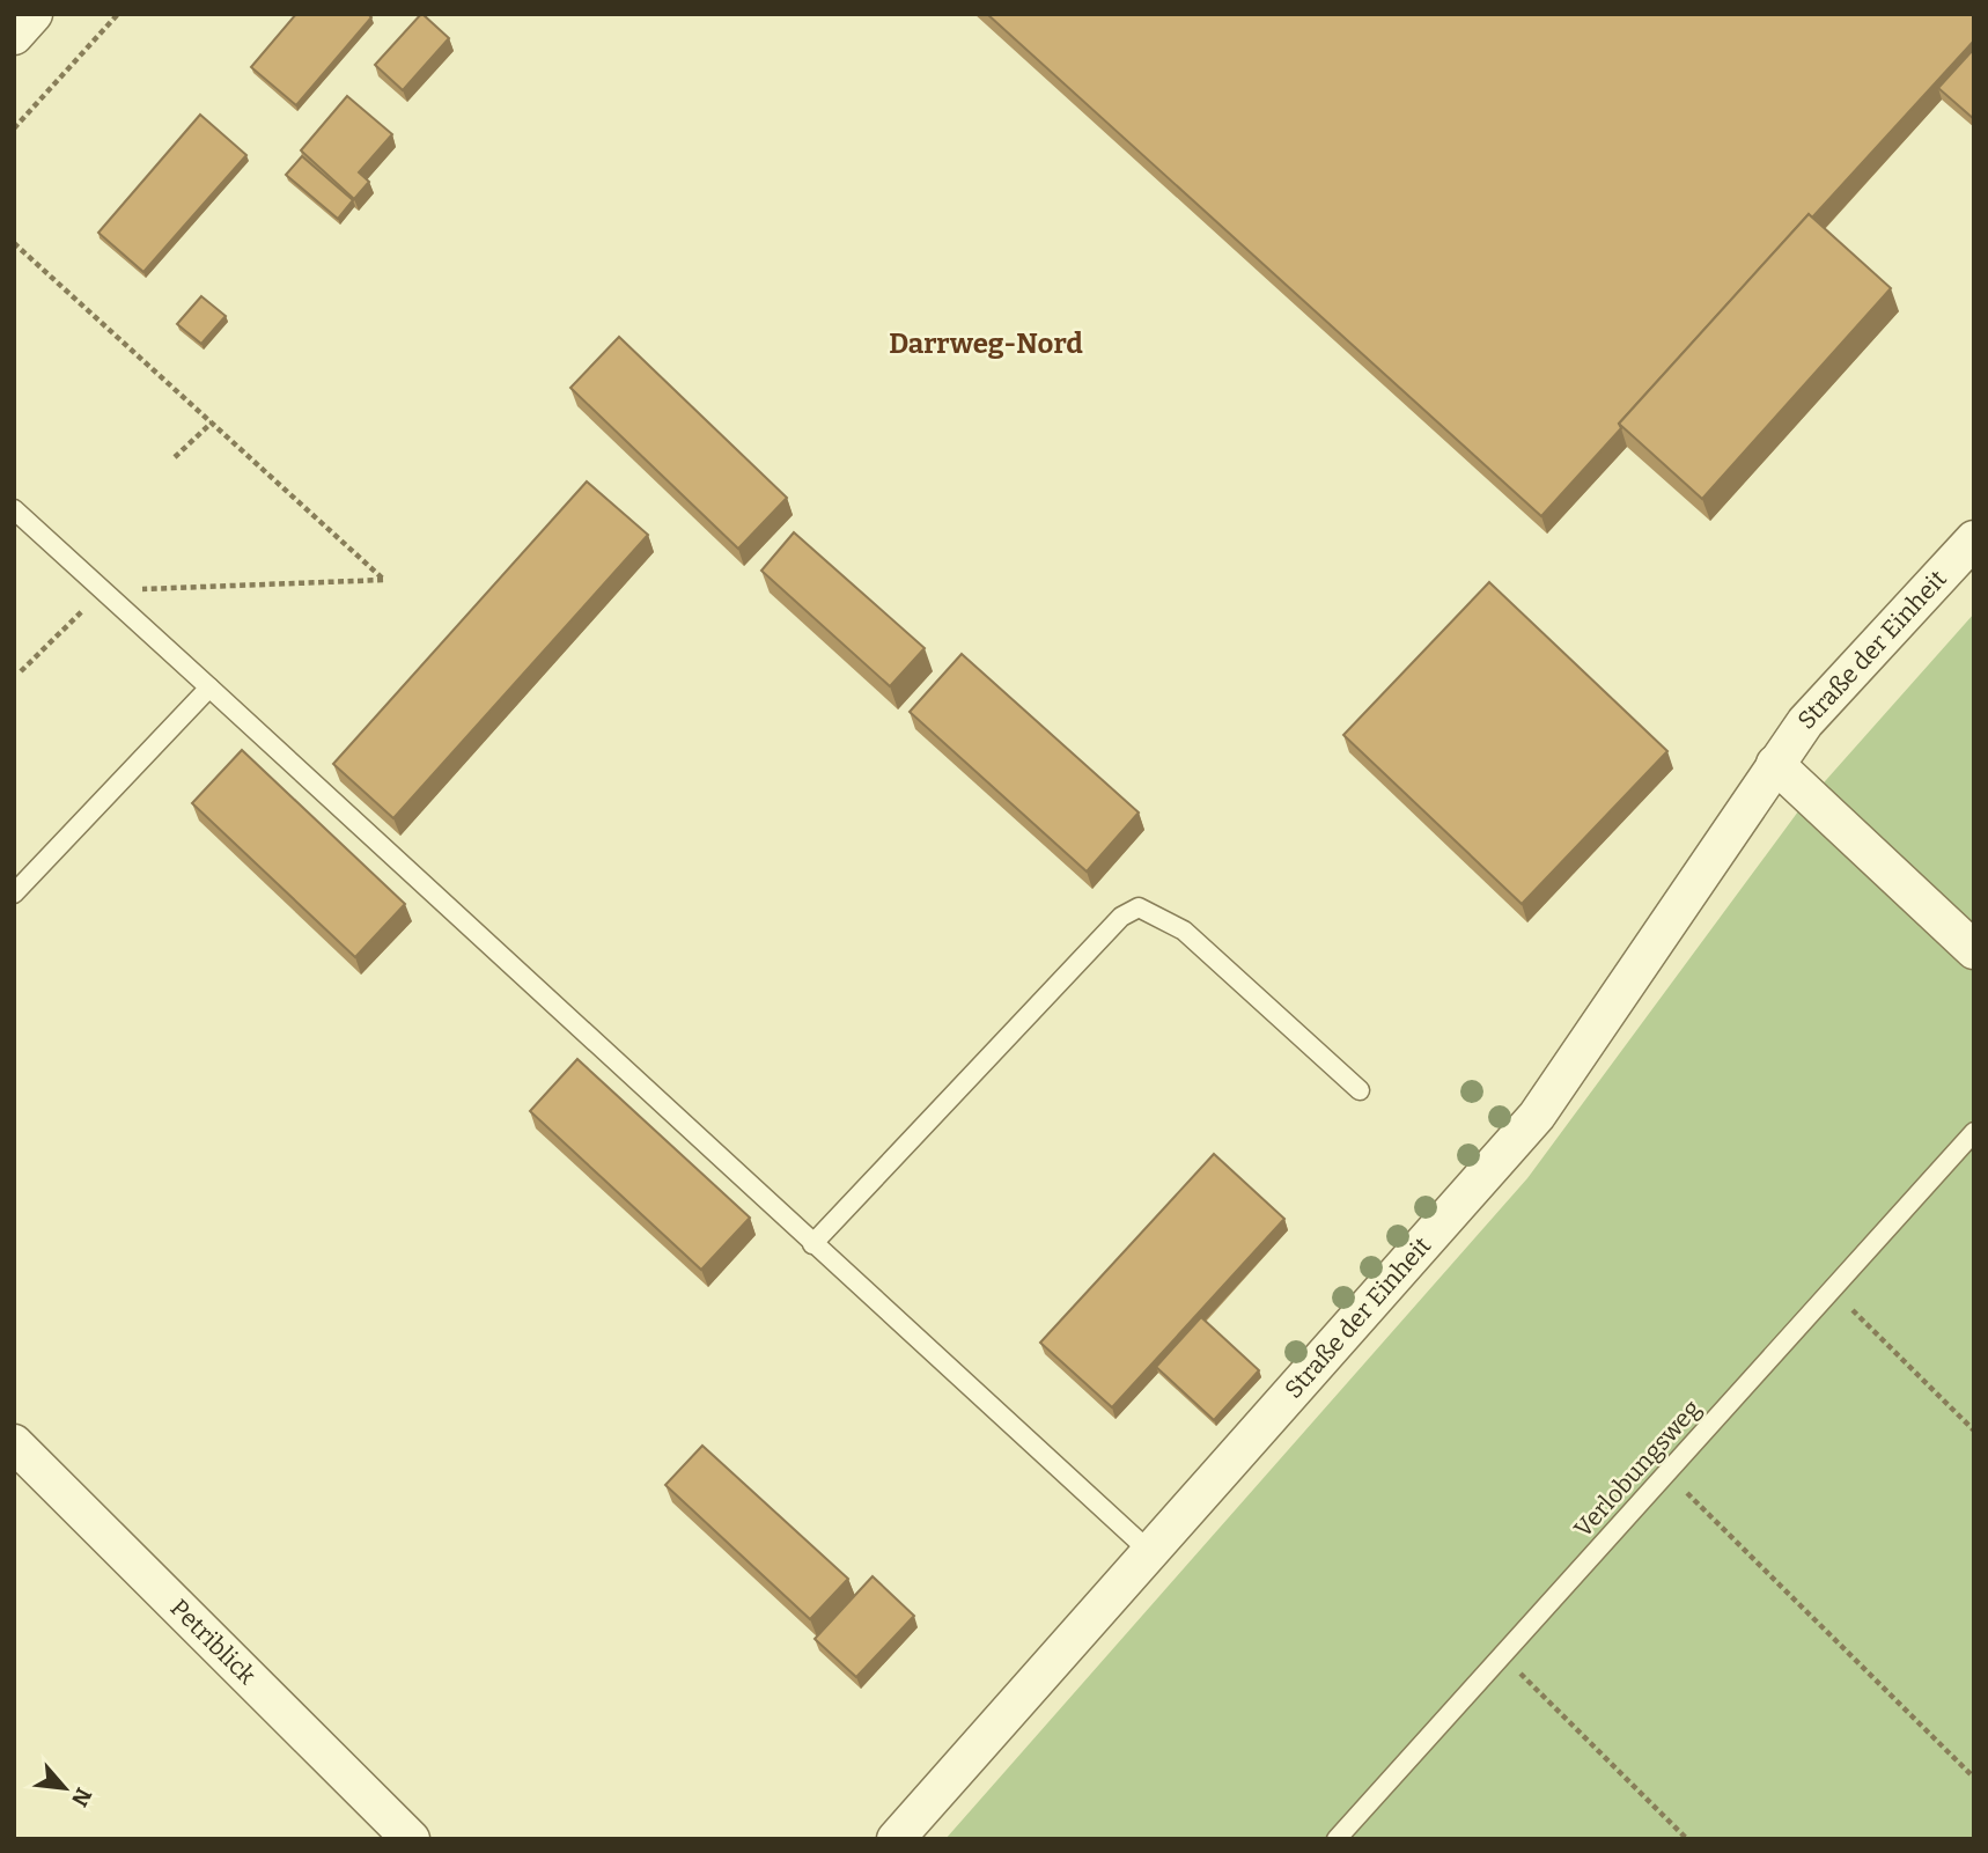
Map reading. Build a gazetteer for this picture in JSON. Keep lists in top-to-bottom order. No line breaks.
{"streets":{"street":["Straße der Einheit","Petriblick"],"lane":["Verlobungsweg"]},"districts":["Darrweg-Nord"],"north":"bottom right"}
